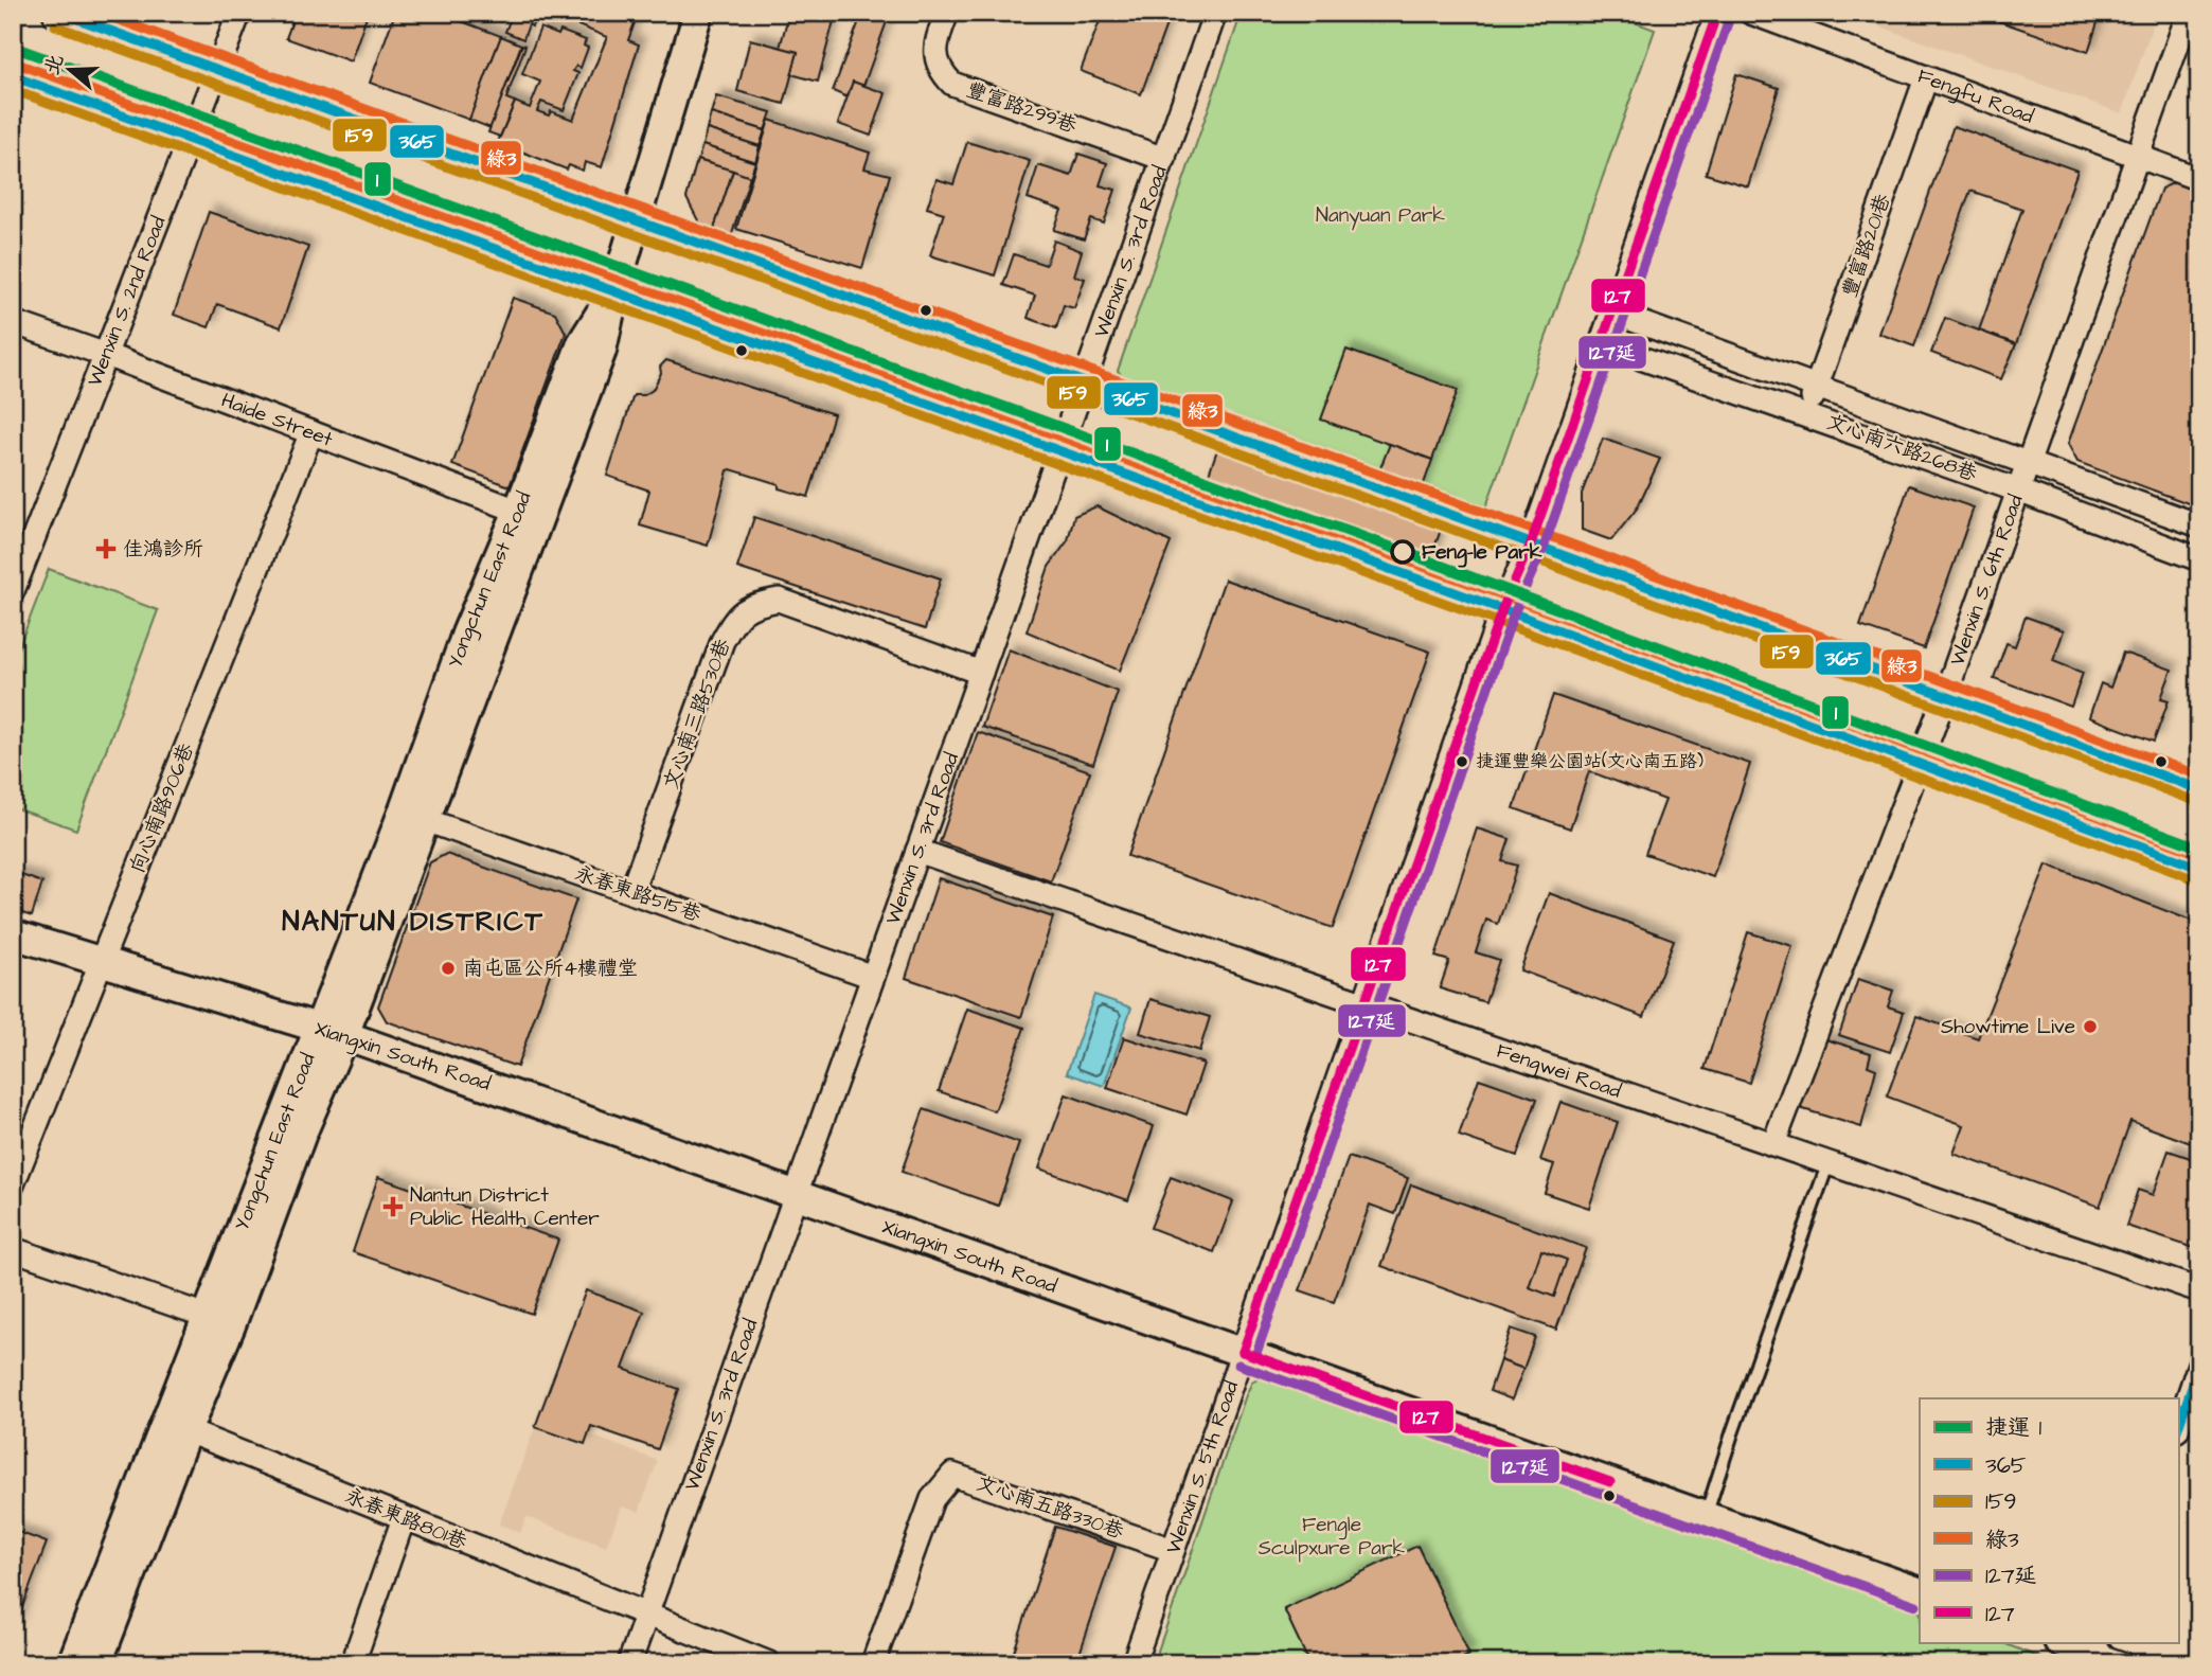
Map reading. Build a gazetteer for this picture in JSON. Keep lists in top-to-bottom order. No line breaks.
{"streets":{"street":["Fengfu Road","豐富路299巷","豐富路201巷","Wenxin S. 3rd Road","Wenxin S. 2nd Road","Haide Street","文心南六路268巷","Yongchun East Road","Wenxin S. 6th Road","文心南三路530巷","向心南路906巷","永春東路515巷","Xiangxin South Road","Fengwei Road","Wenxin S. 5th Road","文心南五路330巷","永春東路801巷"]},"crossings":[["Fengfu Road","豐富路201巷"],["Fengfu Road","Wenxin S. 6th Road"],["豐富路299巷","Wenxin S. 3rd Road"],["豐富路201巷","文心南六路268巷"],["Wenxin S. 3rd Road","文心南三路530巷"],["Wenxin S. 3rd Road","永春東路515巷"],["Wenxin S. 3rd Road","Xiangxin South Road"],["Wenxin S. 3rd Road","Fengwei Road"],["Wenxin S. 3rd Road","永春東路801巷"],["Wenxin S. 2nd Road","Haide Street"],["Haide Street","Yongchun East Road"],["Haide Street","向心南路906巷"],["文心南六路268巷","Wenxin S. 6th Road"],["文心南六路268巷","Wenxin S. 5th Road"],["Yongchun East Road","永春東路515巷"],["Yongchun East Road","Xiangxin South Road"],["Yongchun East Road","永春東路801巷"],["Wenxin S. 6th Road","Fengwei Road"],["文心南三路530巷","永春東路515巷"],["向心南路906巷","Xiangxin South Road"],["Xiangxin South Road","Wenxin S. 5th Road"],["Fengwei Road","Wenxin S. 5th Road"],["Wenxin S. 5th Road","文心南五路330巷"]],"districts":["NANTUN DISTRICT"],"parks":["Nanyuan Park","Fengle Sculpxure Park"],"places":{"health":["佳鴻診所","Nantun District Public Health Center"],"other":["Feng-le Park","捷運豐樂公園站(文心南五路)","南屯區公所4樓禮堂","Showtime Live"]},"lines":["transit line 365","transit line 綠3","transit line 127","transit line 127延","transit line 159","metro line 1"],"legend":["捷運 1","365","159","綠3","127延","127"],"north":"left"}
